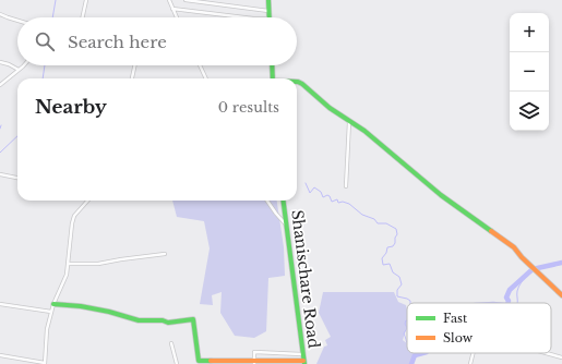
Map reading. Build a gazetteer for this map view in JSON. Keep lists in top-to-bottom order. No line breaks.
{"streets":{"street":["Shanischare Road"]},"legend":["Fast","Slow"],"page":{"map_buttons":["+","−"],"search":"Search here","heading":["Nearby","0 results"]}}
